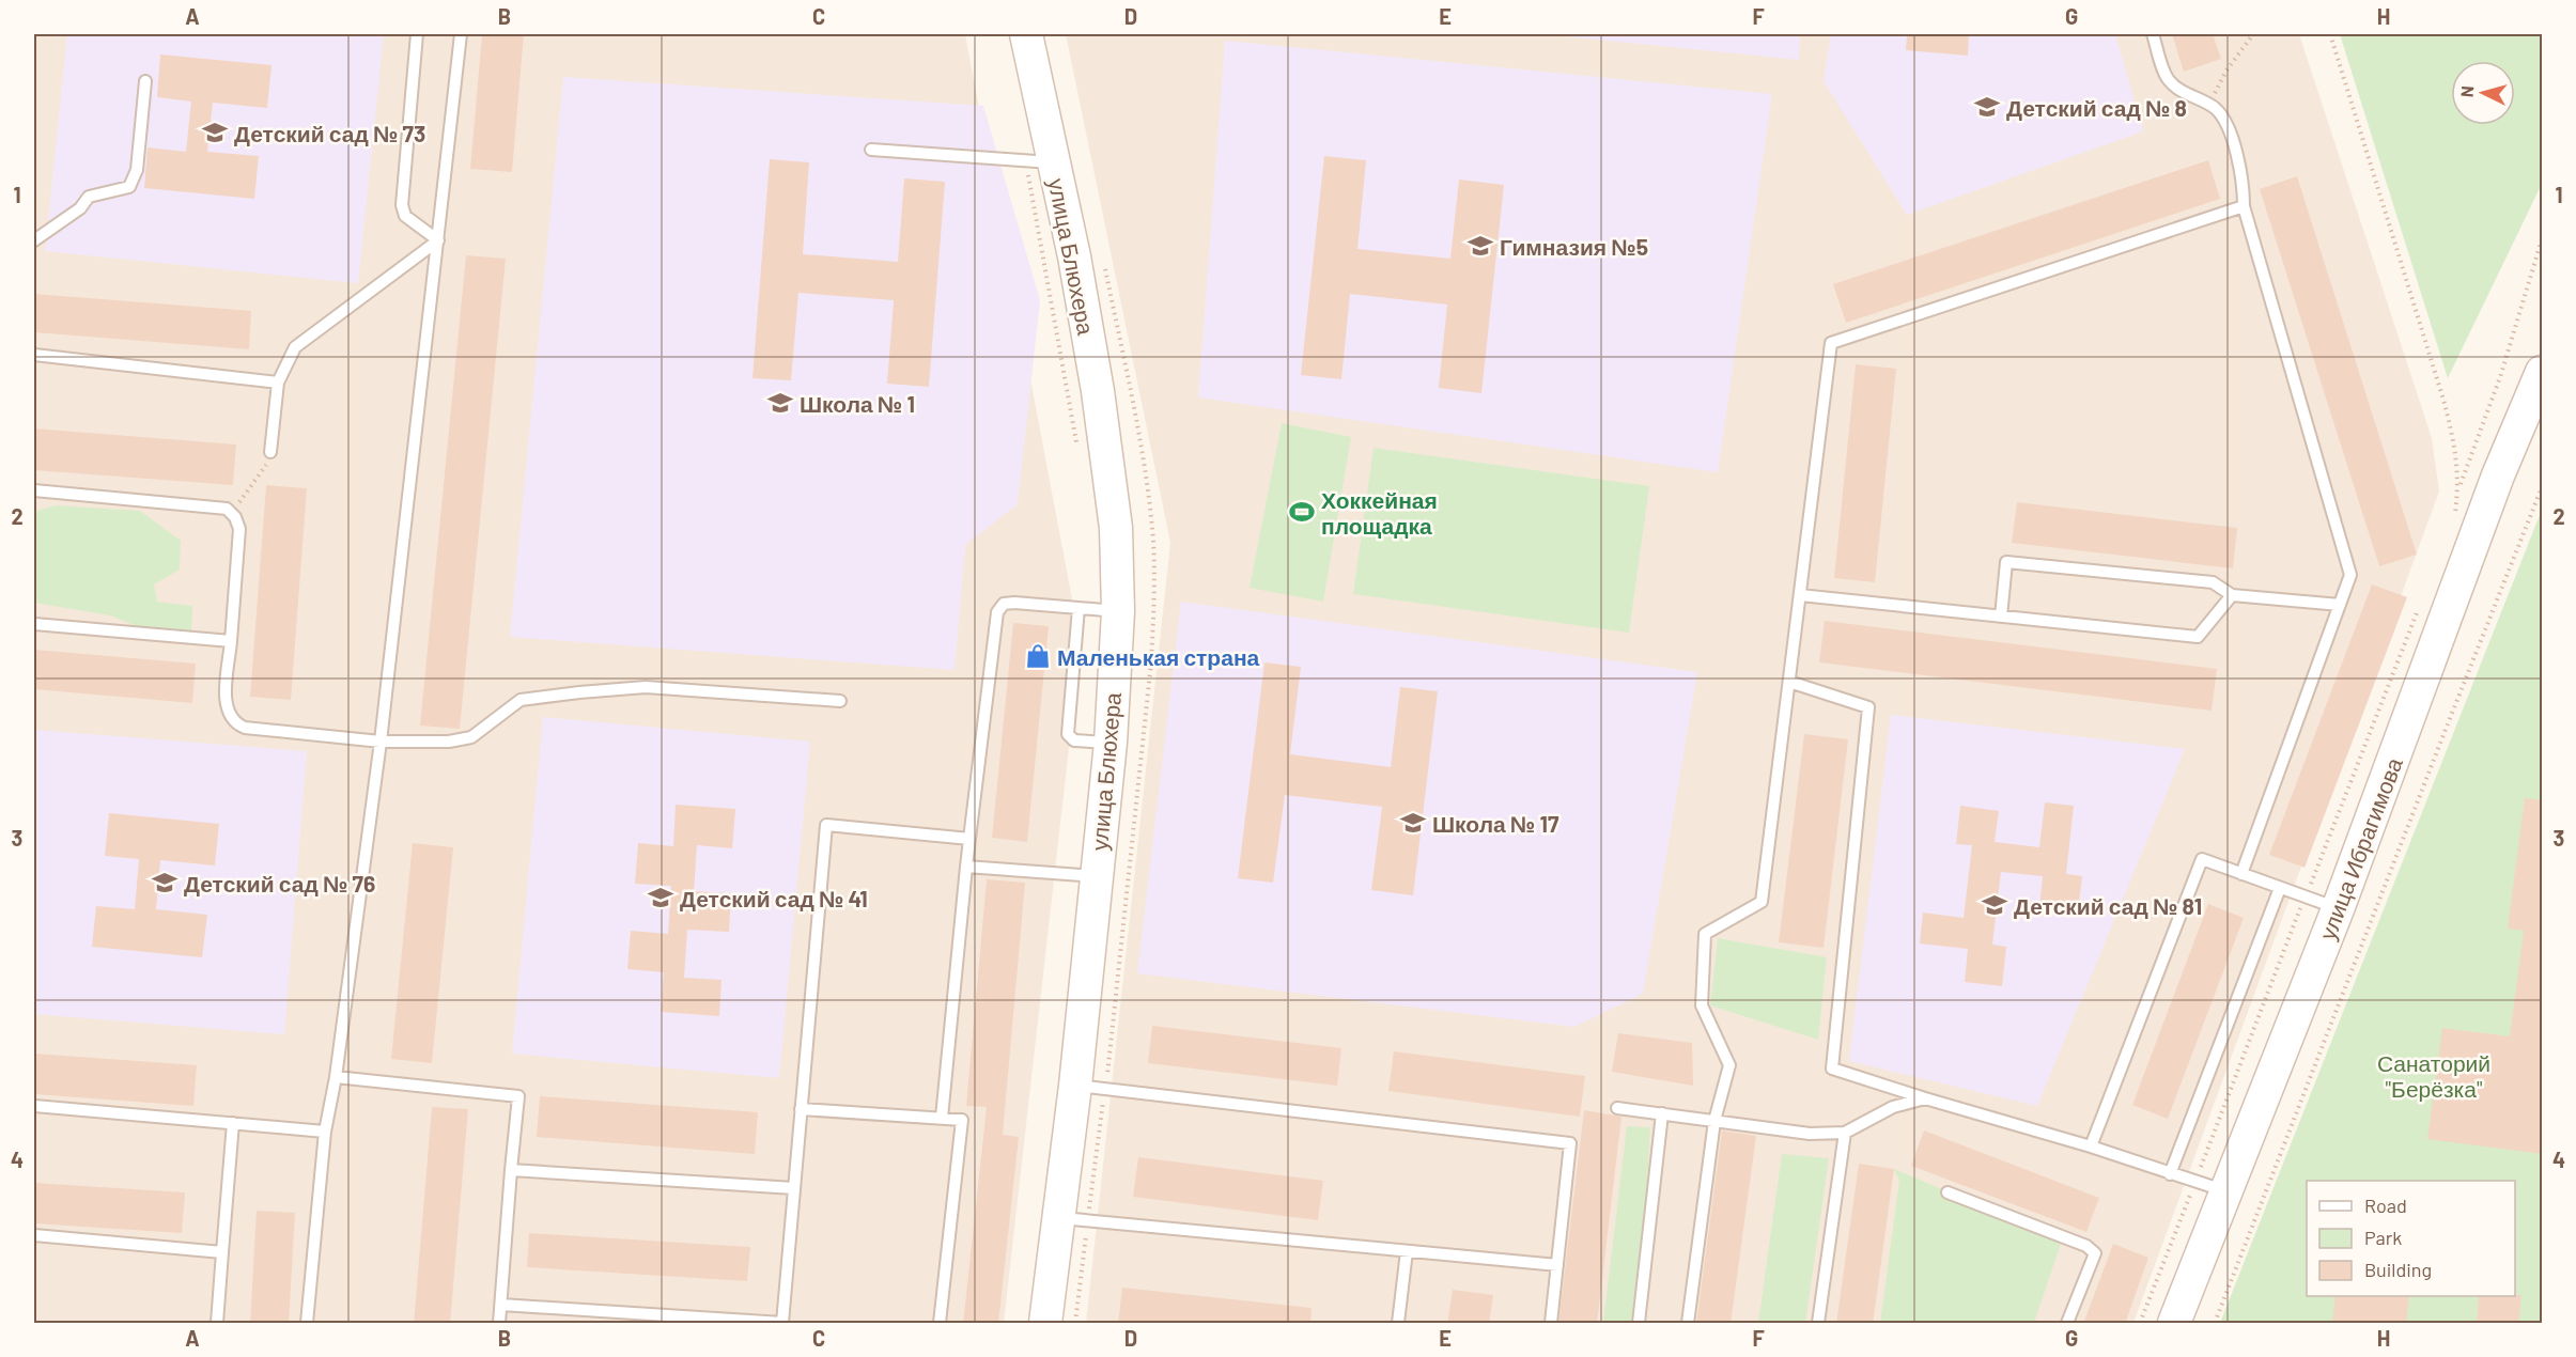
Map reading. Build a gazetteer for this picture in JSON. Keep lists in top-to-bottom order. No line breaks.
{"streets":{"street":["улица Блюхера","улица Ибрагимова"]},"parks":["Санаторий \"Берёзка\""],"places":{"school or university":["Детский сад № 8","Детский сад № 73","Гимназия №5","Школа № 1","Школа № 17","Детский сад № 76","Детский сад № 41","Детский сад № 81"],"sports":["Хоккейная площадка"],"shop":["Маленькая страна"]},"legend":["Road","Park","Building"],"north":"left","grid":{"columns":["A","B","C","D","E","F","G","H"],"rows":["1","2","3","4"]}}
